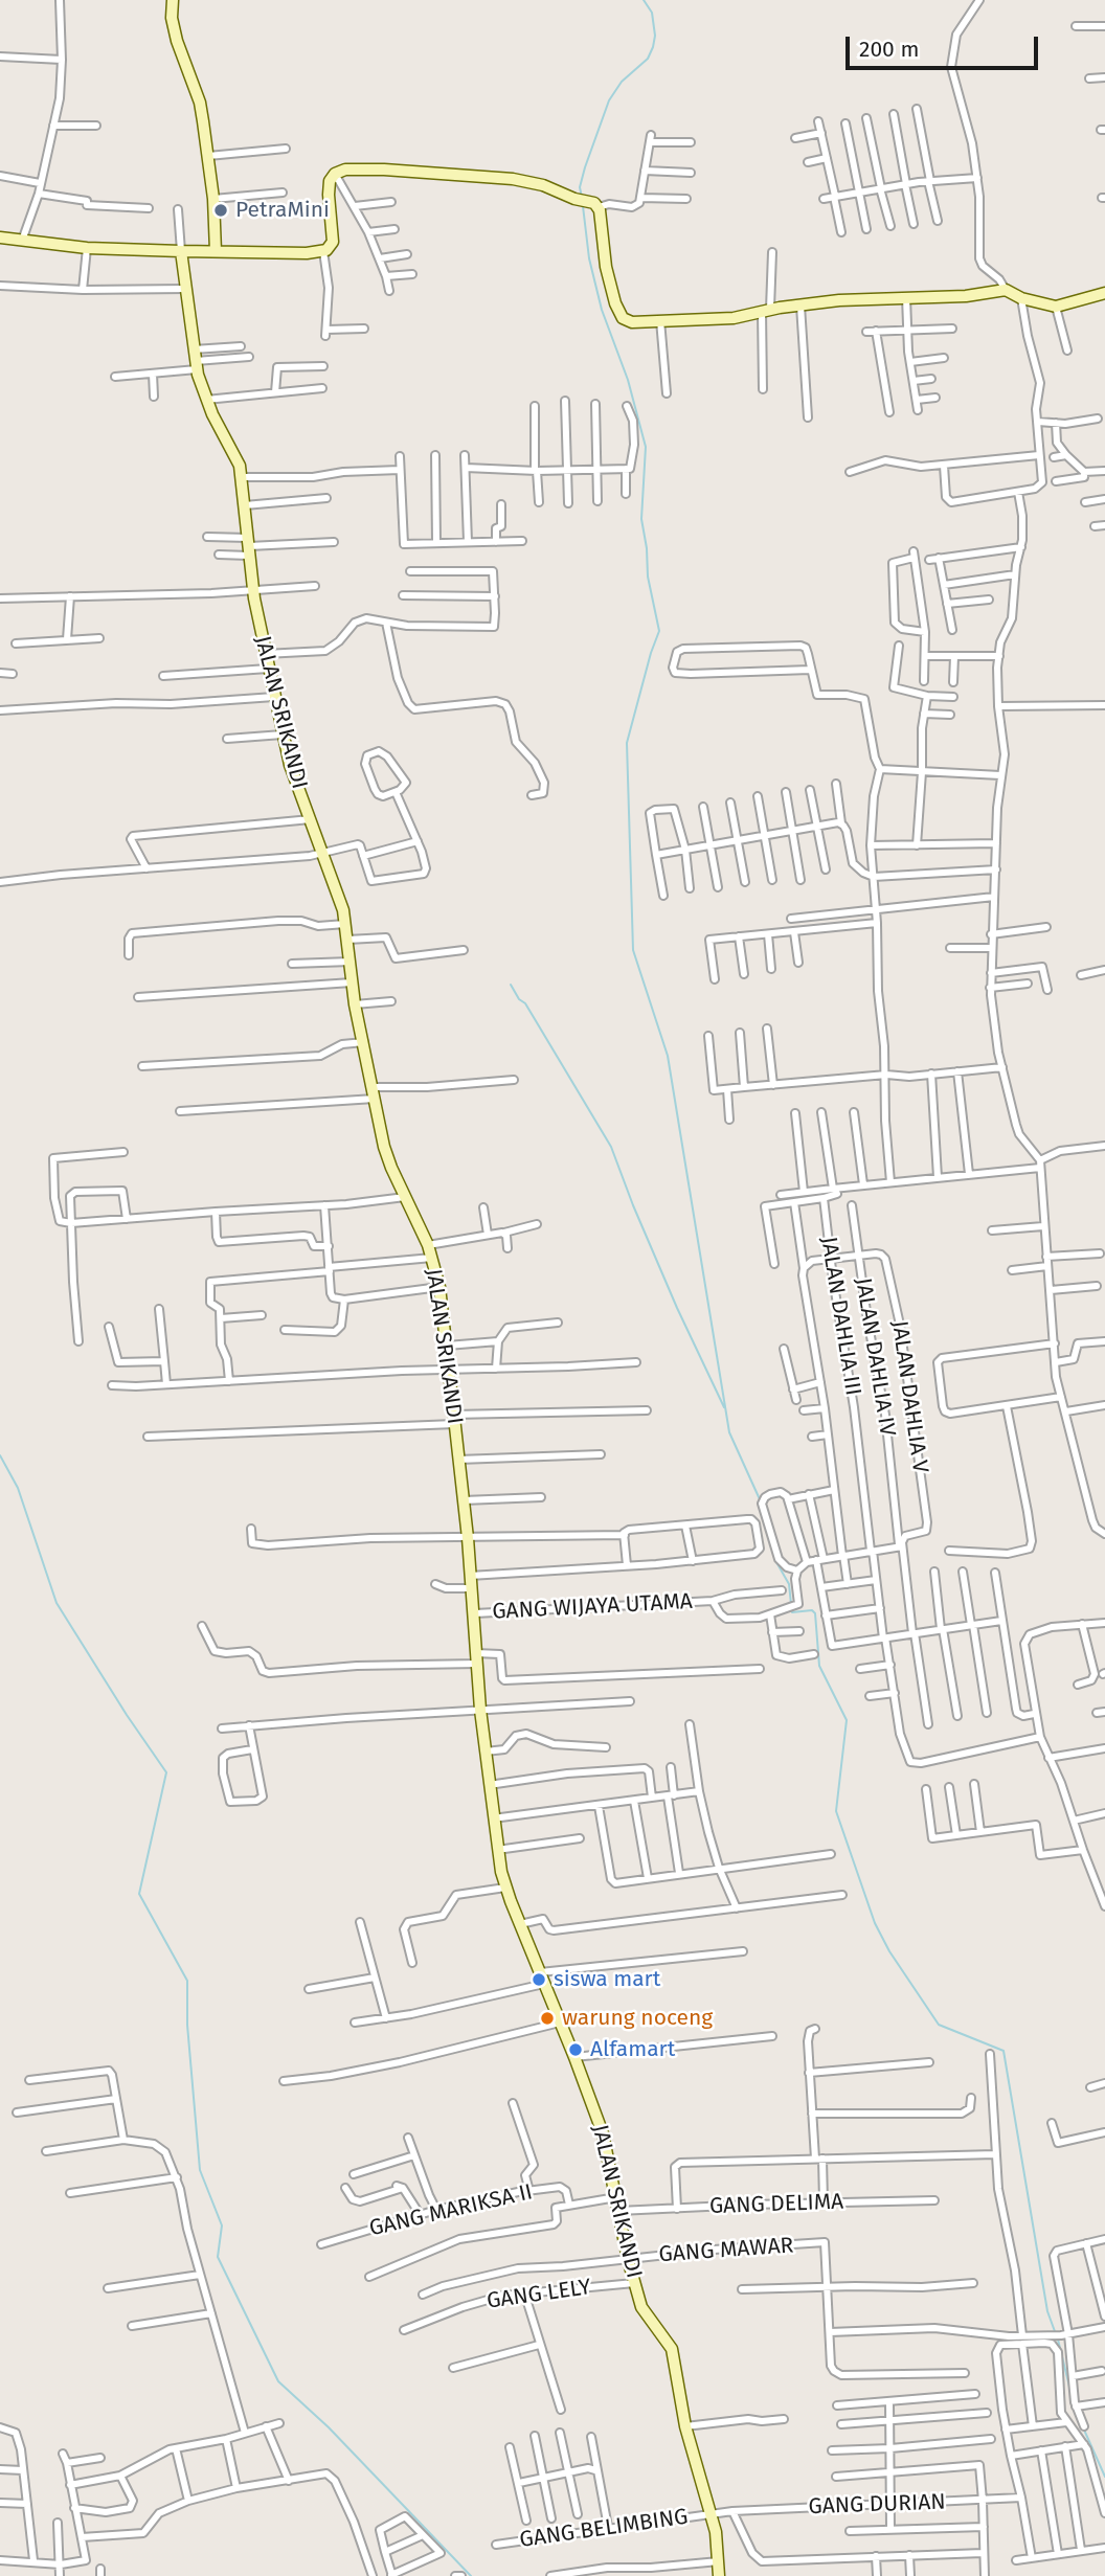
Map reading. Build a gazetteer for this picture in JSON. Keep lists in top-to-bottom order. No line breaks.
{"streets":{"street":["JALAN SRIKANDI","JALAN DAHLIA III","JALAN DAHLIA IV","JALAN DAHLIA V","GANG WIJAYA UTAMA","GANG DELIMA","GANG MARIKSA II","GANG MAWAR","GANG LELY","GANG DURIAN","GANG BELIMBING"]},"crossings":[["JALAN SRIKANDI","GANG WIJAYA UTAMA"],["JALAN SRIKANDI","GANG DELIMA"],["JALAN SRIKANDI","GANG MAWAR"],["JALAN SRIKANDI","GANG LELY"],["JALAN SRIKANDI","GANG DURIAN"],["JALAN SRIKANDI","GANG BELIMBING"],["JALAN DAHLIA IV","JALAN DAHLIA V"],["GANG DURIAN","GANG BELIMBING"]],"places":["PetraMini","siswa mart","warung noceng","Alfamart"],"scale_bar":"200 m"}
